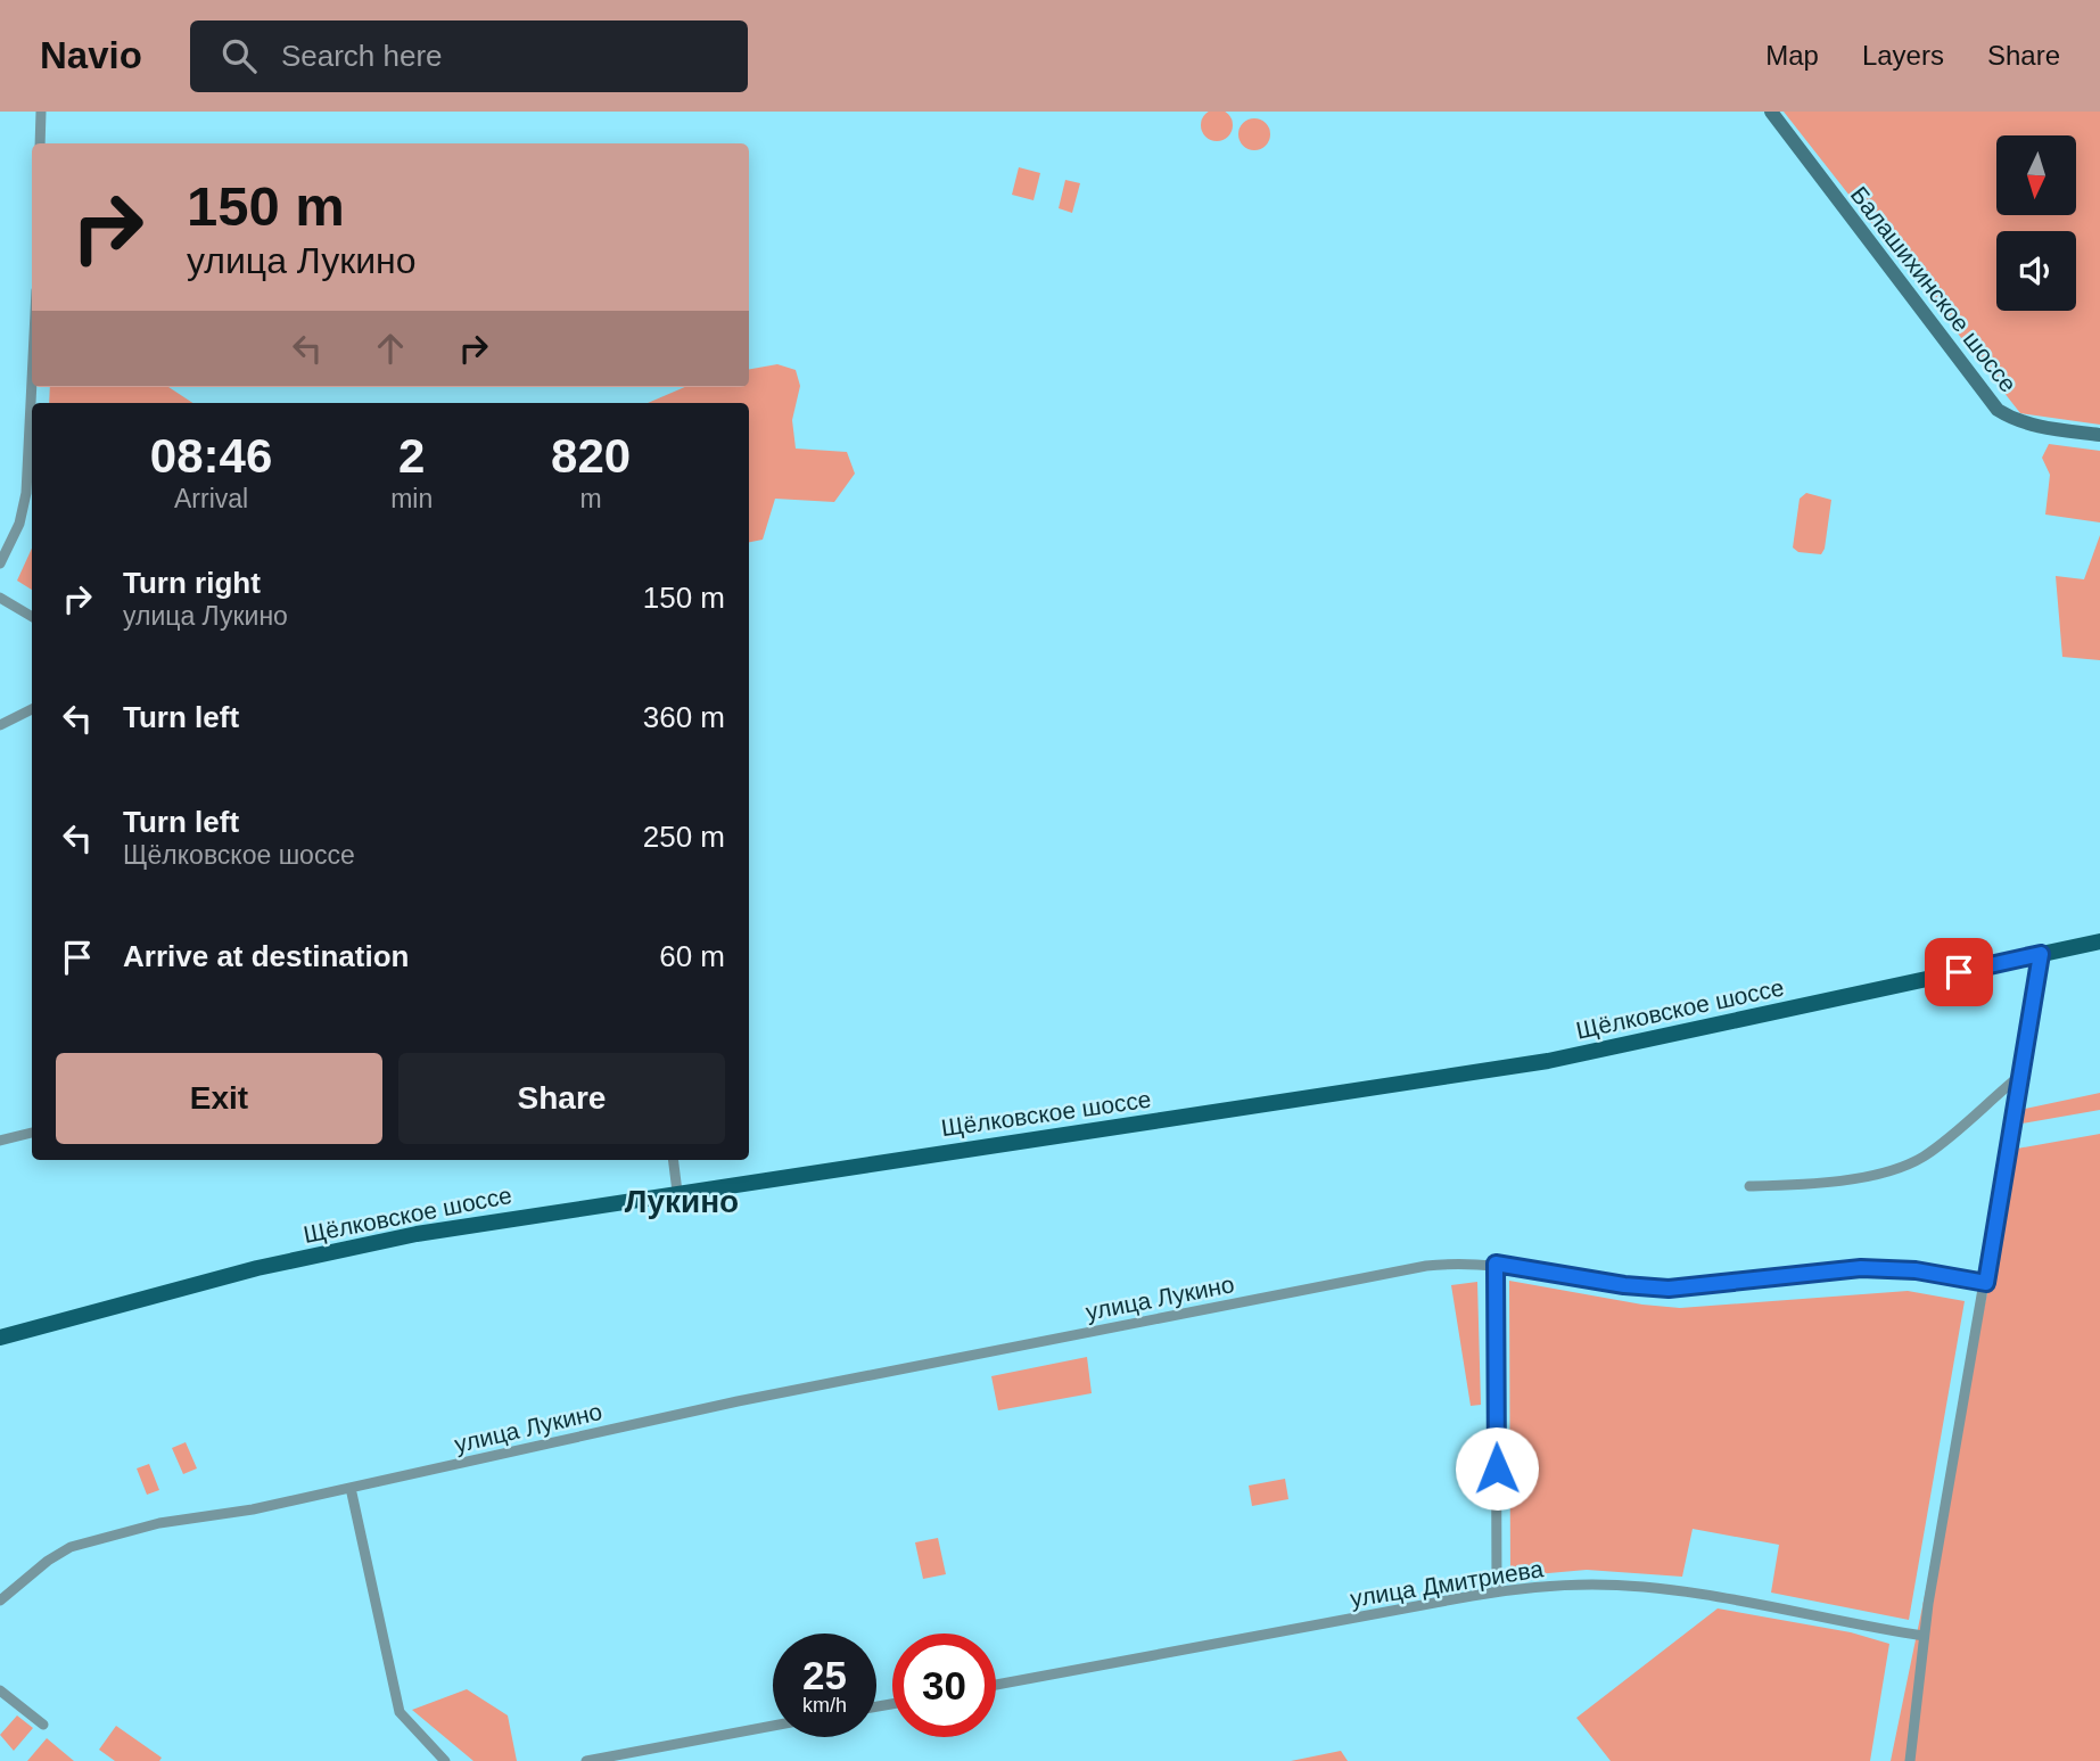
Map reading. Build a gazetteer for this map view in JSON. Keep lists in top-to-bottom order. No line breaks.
{"streets":{"main road":["Балашихинское шоссе","Щёлковское шоссе"],"street":["улица Лукино","улица Дмитриева"]},"districts":["Лукино"],"north":"bottom","page":{"header":"Navio","search":"Search here","nav":["Map","Layers","Share"],"turn":["150 m","улица Лукино"],"eta":["08:46","Arrival","2","min","820","m"],"list":[{"name":"Turn right","note":"улица Лукино","value":"150 m"},{"name":"Turn left","value":"360 m"},{"name":"Turn left","note":"Щёлковское шоссе","value":"250 m"},{"name":"Arrive at destination","value":"60 m"}],"buttons":["Exit","Share"],"speed":"25 km/h","limit":"30"}}
